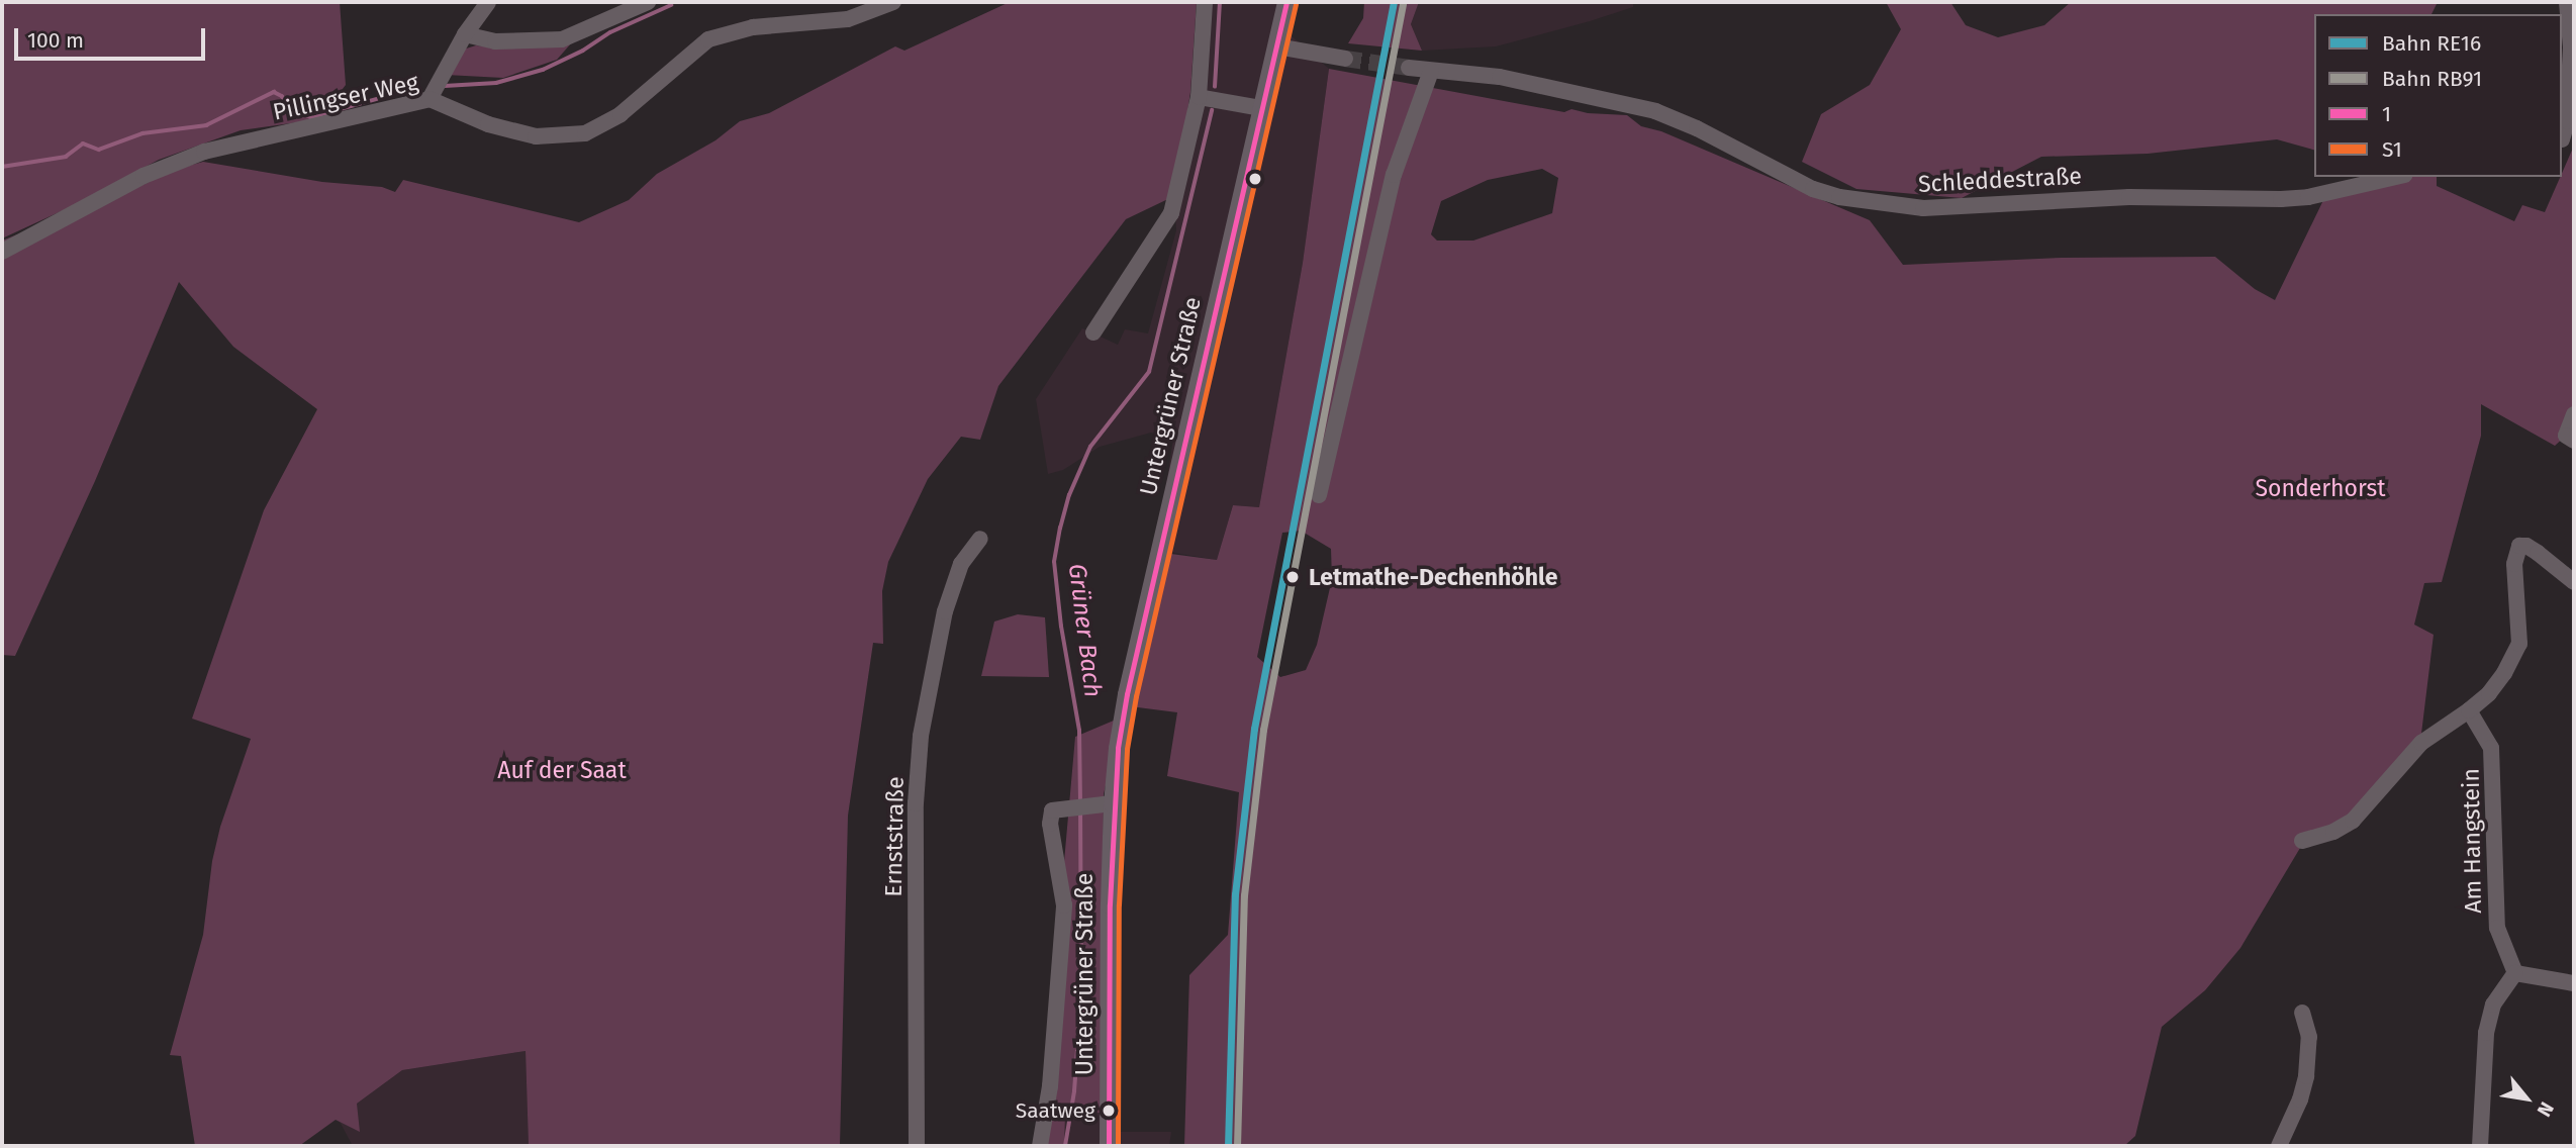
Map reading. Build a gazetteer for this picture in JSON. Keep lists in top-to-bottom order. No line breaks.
{"streets":{"main road":["Untergrüner Straße"],"street":["Pillingser Weg","Schleddestraße","Ernststraße","Am Hangstein"]},"water":["Grüner Bach"],"parks":["Sonderhorst","Auf der Saat"],"places":["Letmathe-Dechenhöhle","Saatweg"],"lines":["rail line RE16","transit line 1","rail line RB91","transit line S1"],"legend":["Bahn RE16","Bahn RB91","1","S1"],"scale_bar":"100 m","north":"bottom right"}
